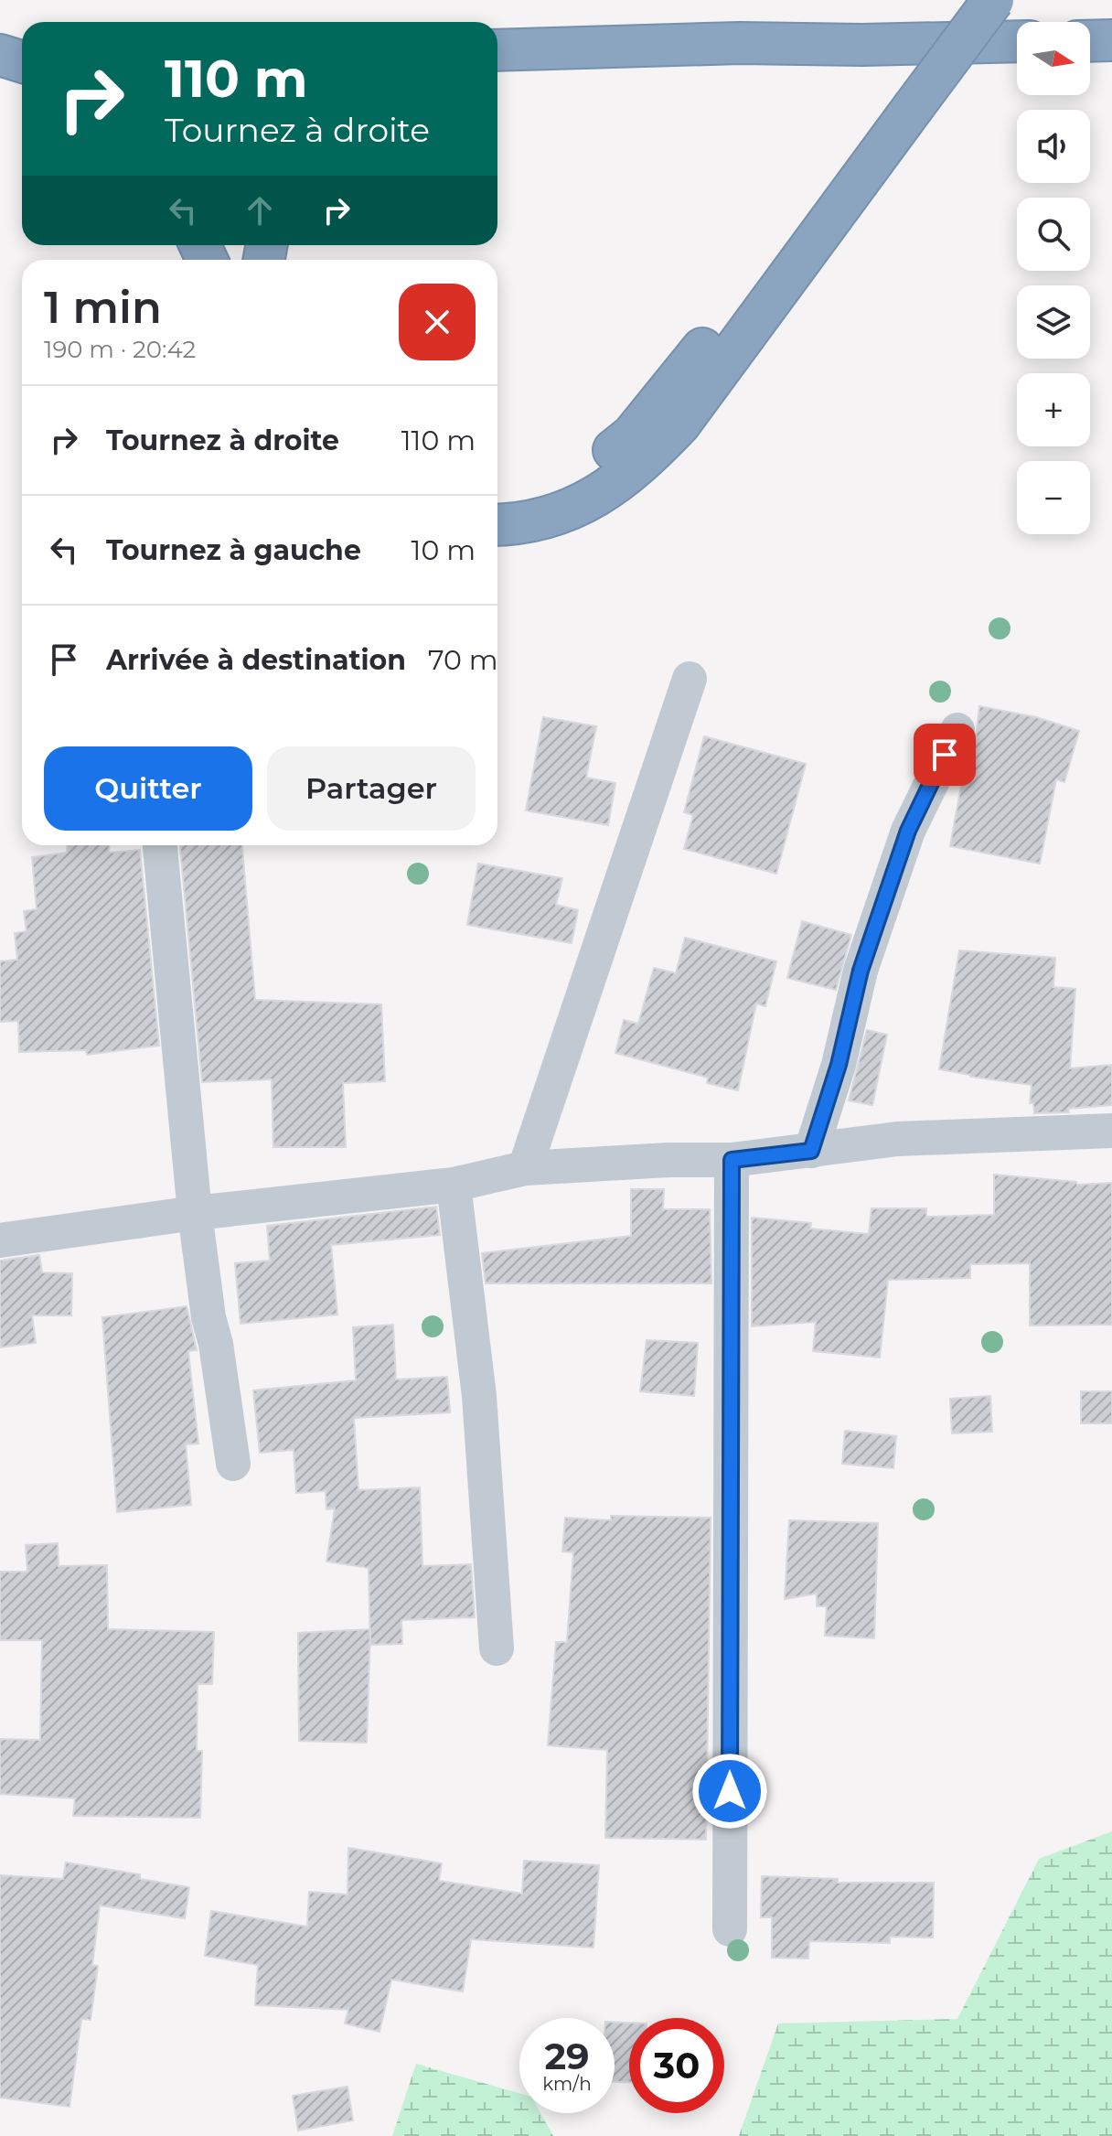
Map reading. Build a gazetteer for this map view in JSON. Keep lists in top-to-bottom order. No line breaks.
{"north":"right","page":{"map_buttons":["+","−"],"turn":["110 m","Tournez à droite"],"heading":["1 min","190 m · 20:42"],"list":[{"name":"Tournez à droite","value":"110 m"},{"name":"Tournez à gauche","value":"10 m"},{"name":"Arrivée à destination","value":"70 m"}],"buttons":["Quitter","Partager"],"speed":"29 km/h","limit":"30"}}
